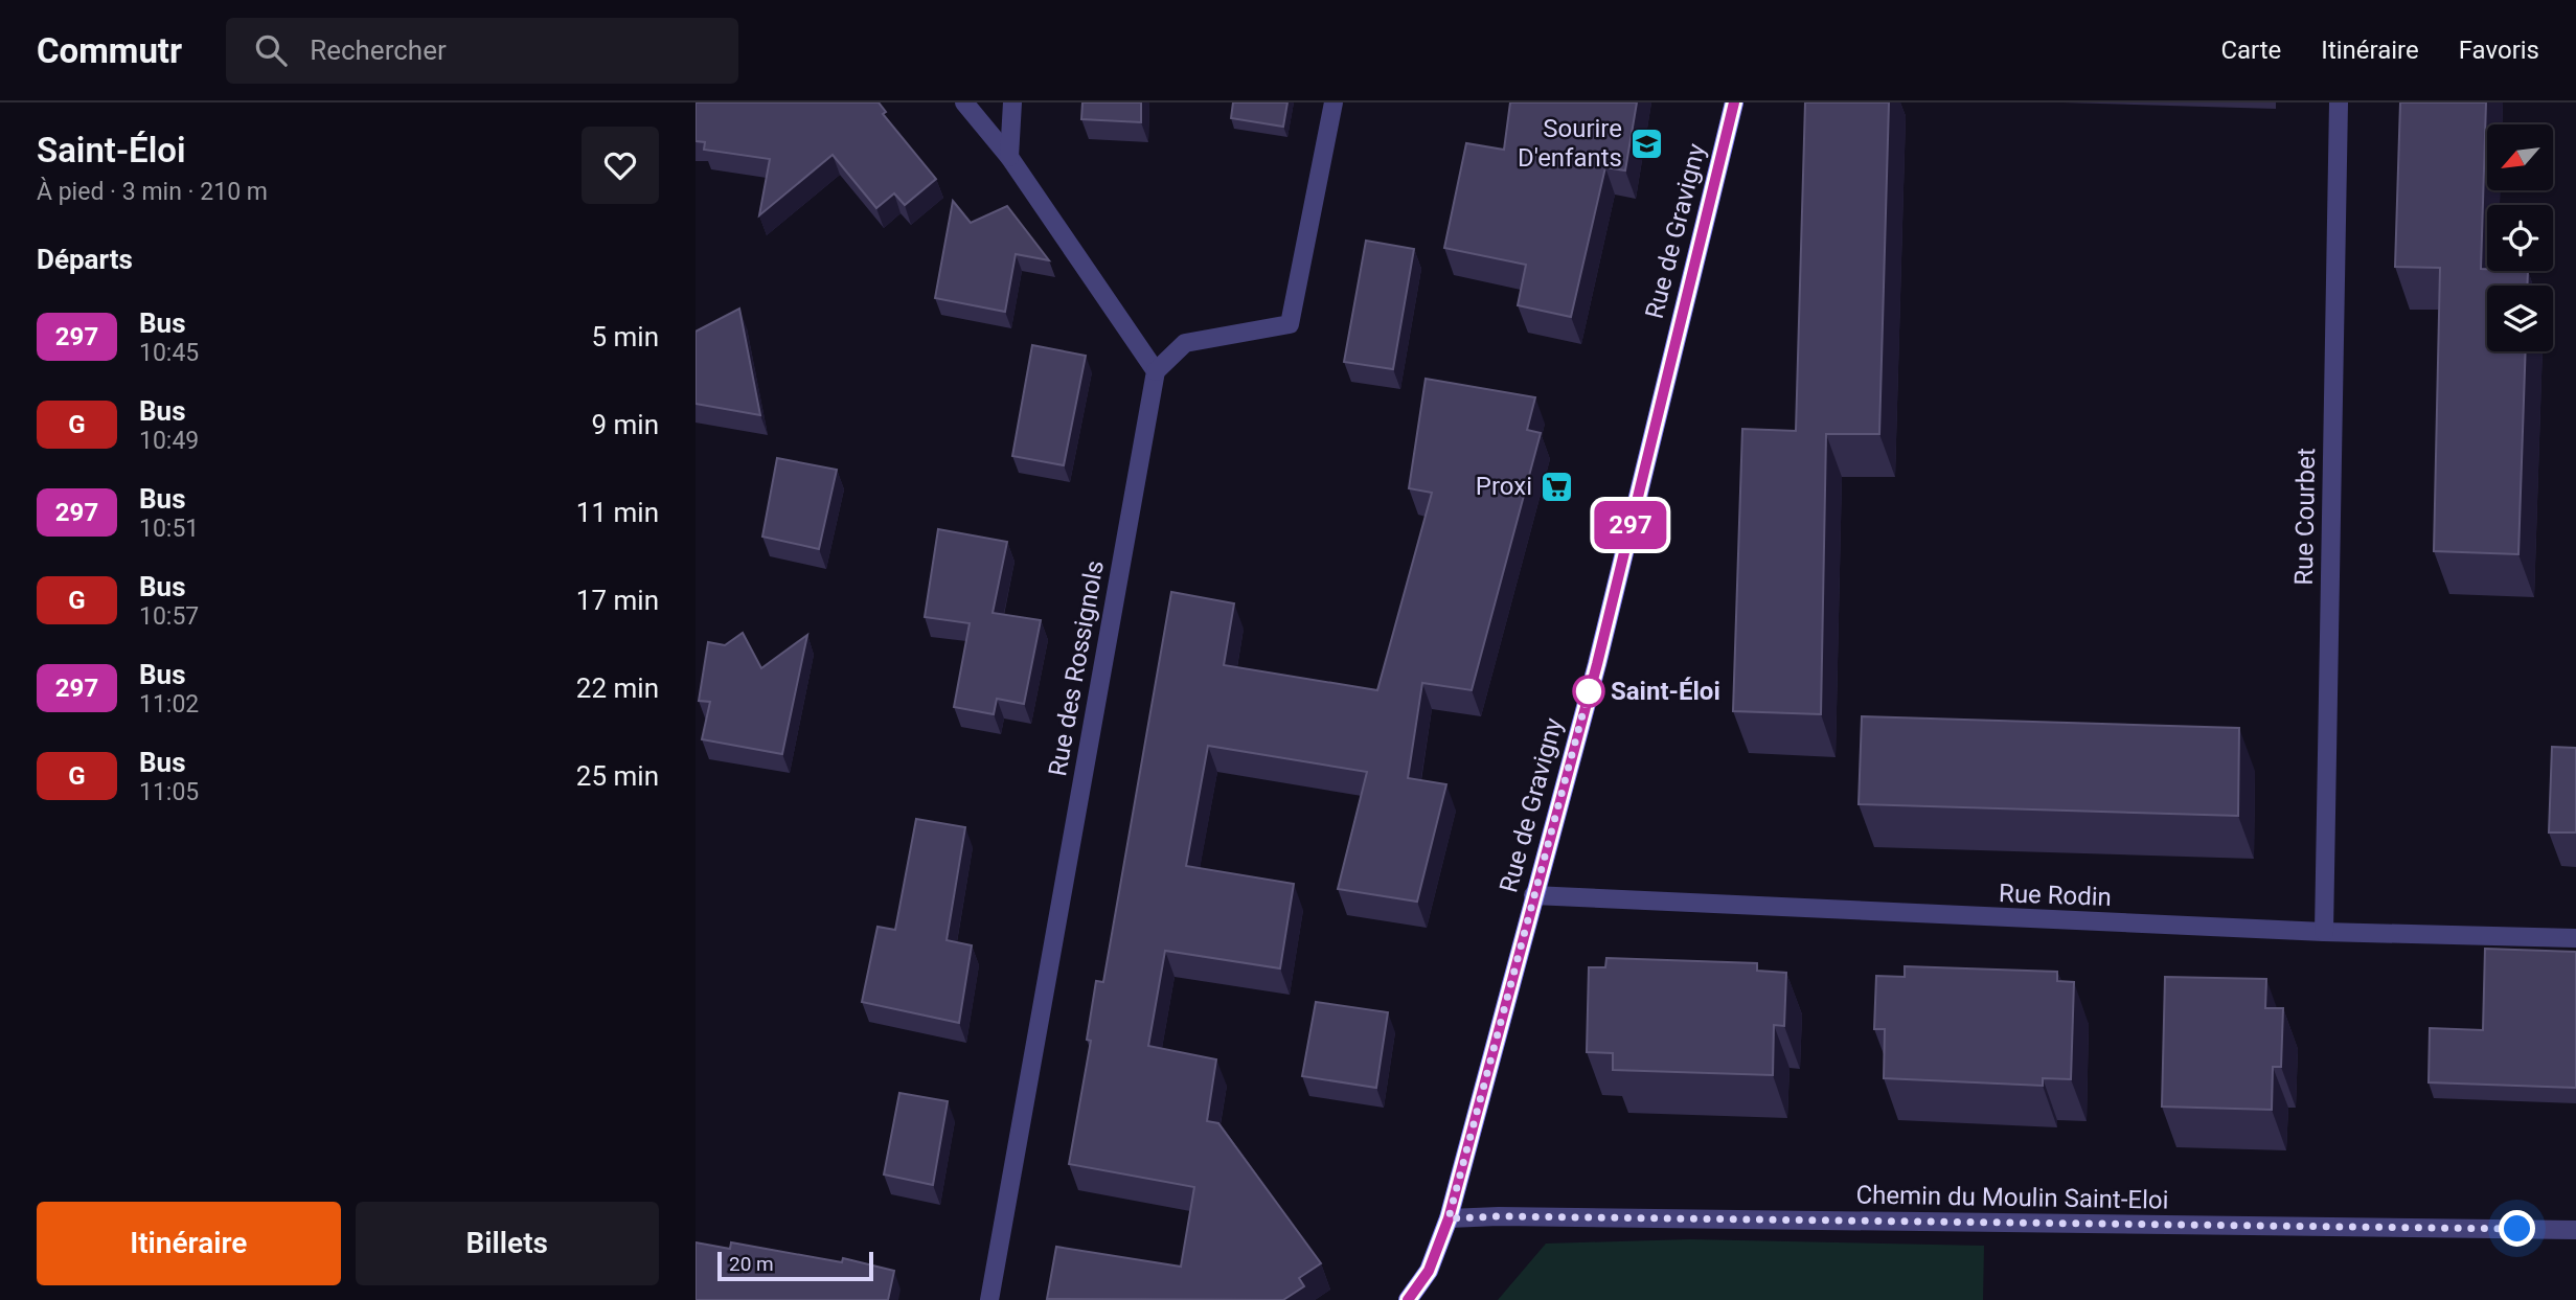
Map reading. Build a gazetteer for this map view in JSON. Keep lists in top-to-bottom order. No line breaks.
{"streets":{"street":["Rue de Gravigny","Rue Courbet","Rue des Rossignols","Rue Rodin","Chemin du Moulin Saint-Eloi"]},"crossings":[["Rue de Gravigny","Rue Rodin"],["Rue de Gravigny","Chemin du Moulin Saint-Eloi"],["Rue Courbet","Rue Rodin"]],"places":{"school or university":["Sourire D'enfants"],"supermarket":["Proxi"],"other":["Saint-Éloi"]},"lines":["bus line 297"],"scale_bar":"20 m","north":"bottom left","page":{"header":"Commutr","search":"Rechercher","nav":["Carte","Itinéraire","Favoris"],"heading":[["Saint-Éloi","À pied · 3 min · 210 m"],"Départs"],"on_map":"297","list":[{"mark":"297","name":"Bus","note":"10:45","value":"5 min"},{"mark":"G","name":"Bus","note":"10:49","value":"9 min"},{"mark":"297","name":"Bus","note":"10:51","value":"11 min"},{"mark":"G","name":"Bus","note":"10:57","value":"17 min"},{"mark":"297","name":"Bus","note":"11:02","value":"22 min"},{"mark":"G","name":"Bus","note":"11:05","value":"25 min"}],"buttons":["Itinéraire","Billets"],"scale":"20 m"}}
